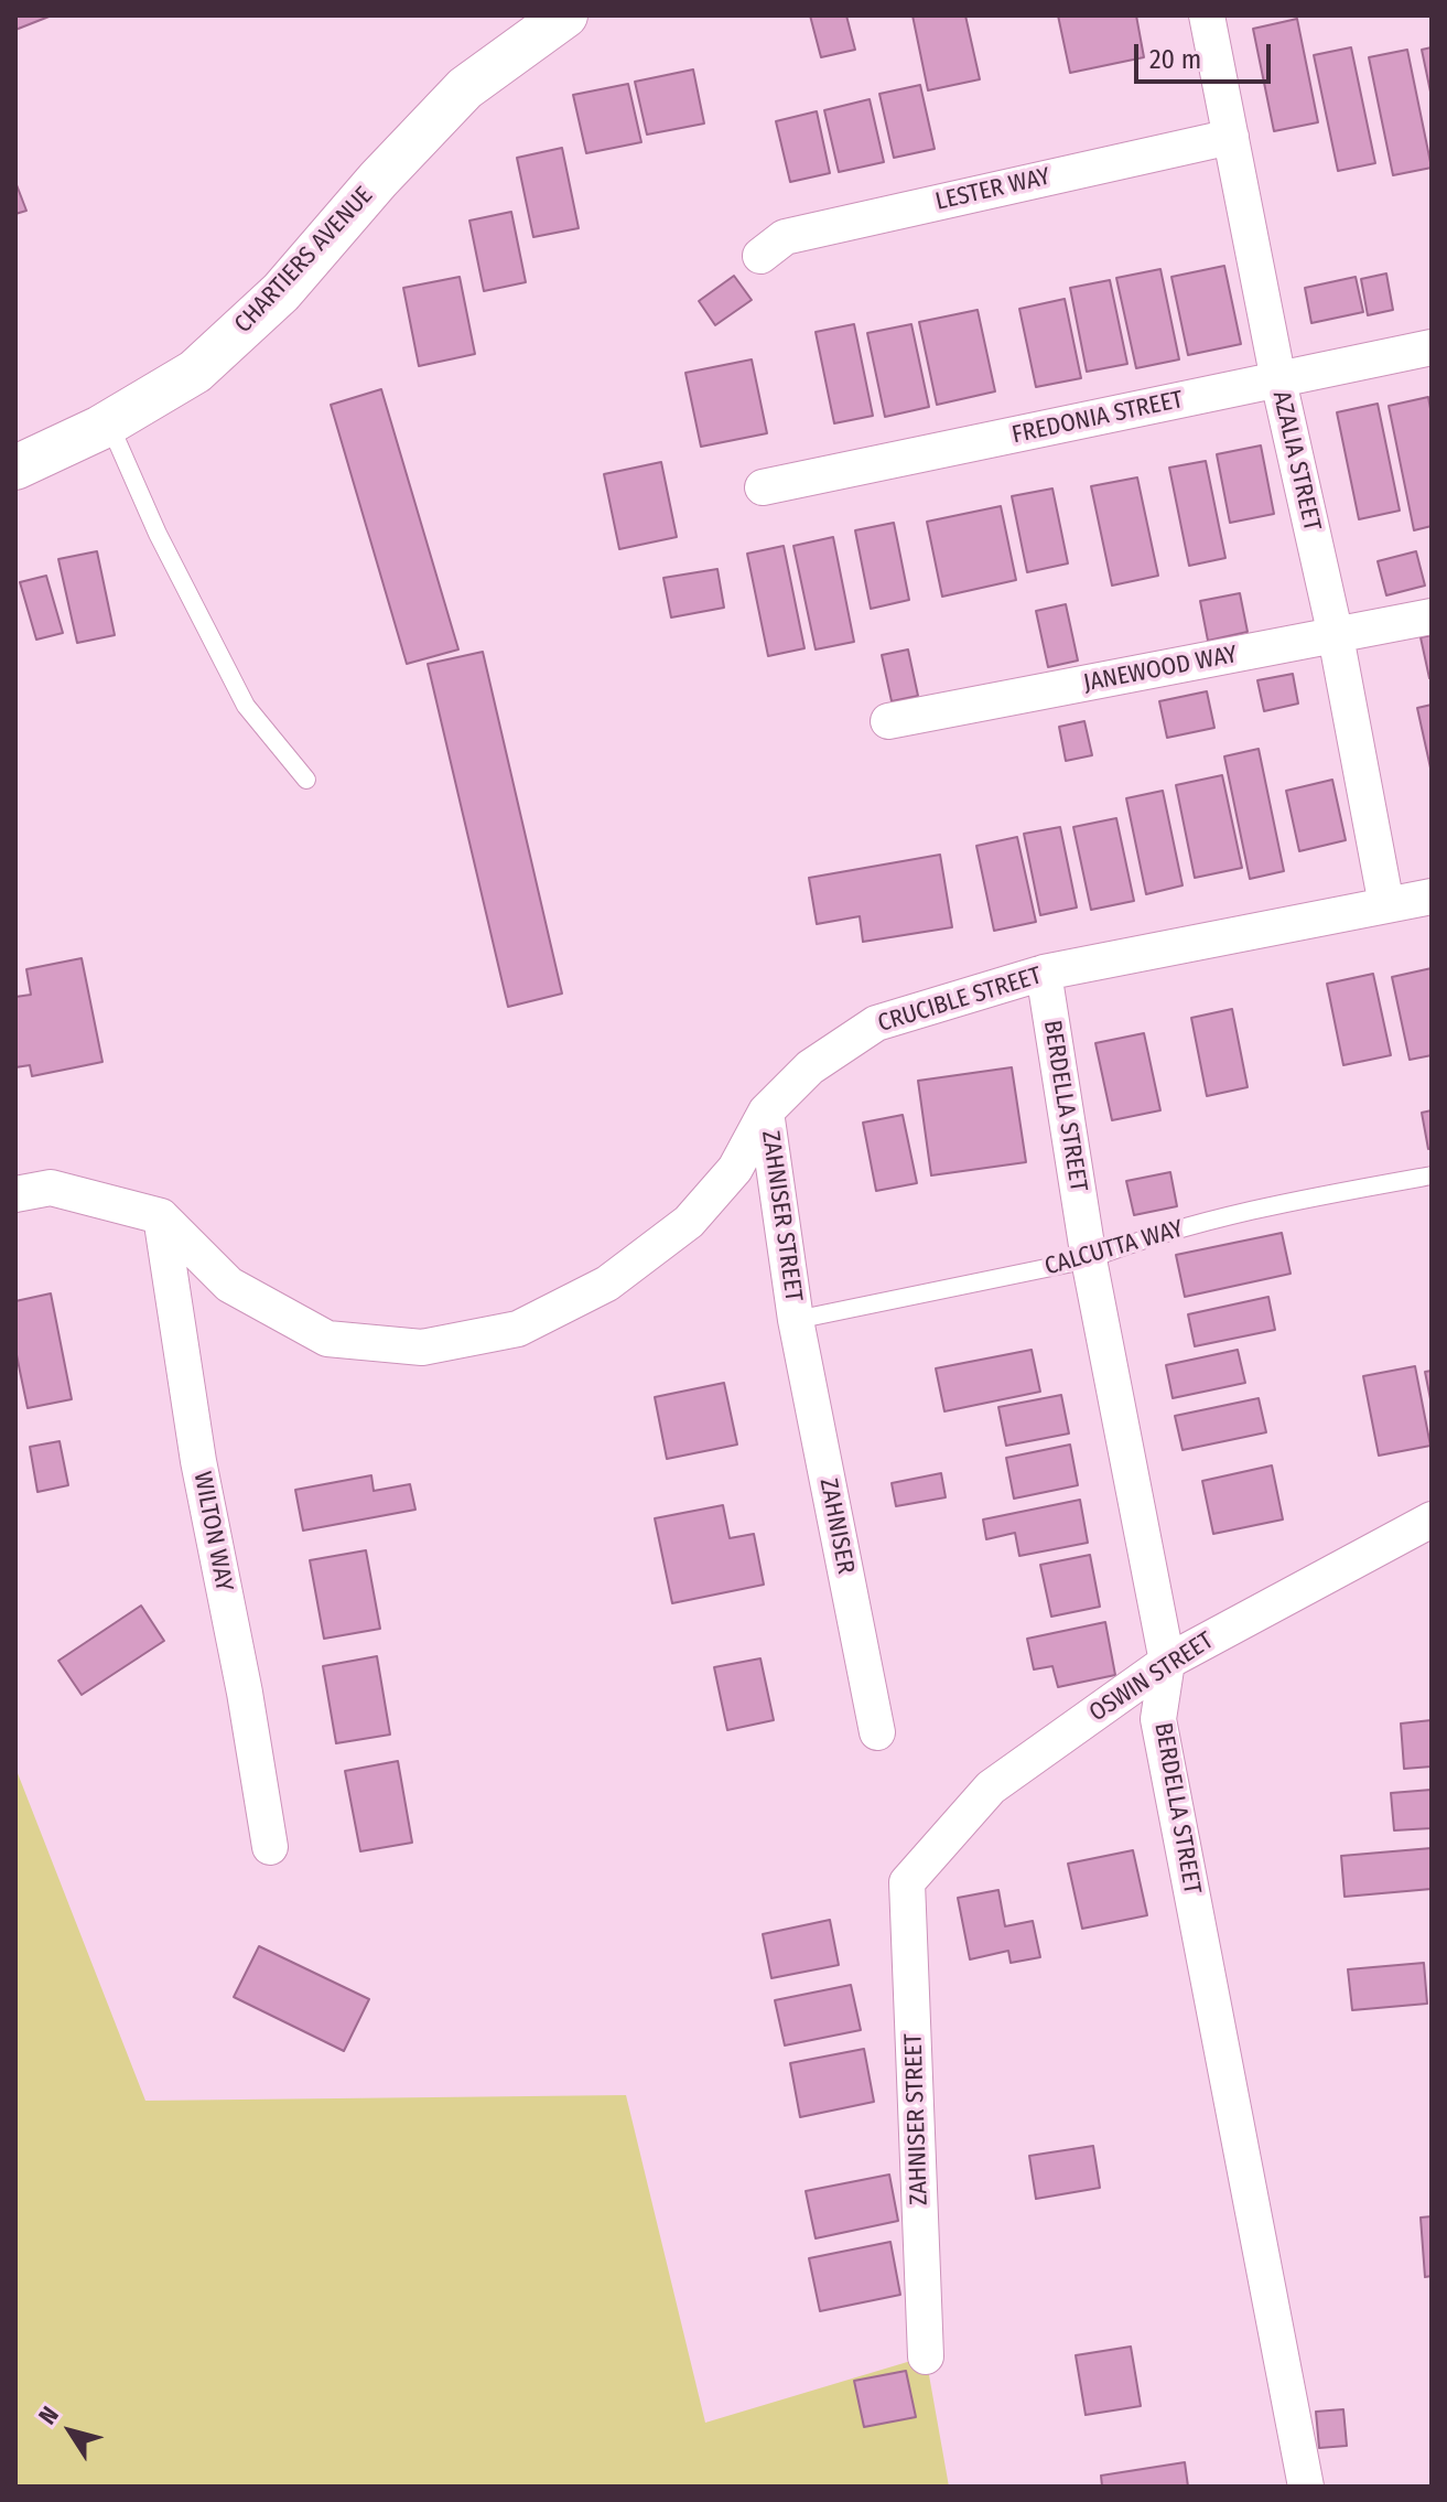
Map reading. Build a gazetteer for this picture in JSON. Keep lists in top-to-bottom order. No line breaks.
{"streets":{"street":["LESTER WAY","CHARTIERS AVENUE","FREDONIA STREET","AZALIA STREET","JANEWOOD WAY","CRUCIBLE STREET","BERDELLA STREET","ZAHNISER STREET","ZAHNISER","WILTON WAY","OSWIN STREET"],"lane":["CALCUTTA WAY"]},"crossings":[["LESTER WAY","AZALIA STREET"],["FREDONIA STREET","AZALIA STREET"],["AZALIA STREET","JANEWOOD WAY"],["AZALIA STREET","CRUCIBLE STREET"],["CRUCIBLE STREET","BERDELLA STREET"],["CRUCIBLE STREET","ZAHNISER STREET"],["CRUCIBLE STREET","WILTON WAY"],["BERDELLA STREET","CALCUTTA WAY"],["BERDELLA STREET","OSWIN STREET"],["ZAHNISER STREET","CALCUTTA WAY"],["ZAHNISER STREET","ZAHNISER"],["ZAHNISER STREET","OSWIN STREET"],["CALCUTTA WAY","ZAHNISER"]],"scale_bar":"20 m","north":"top left"}
